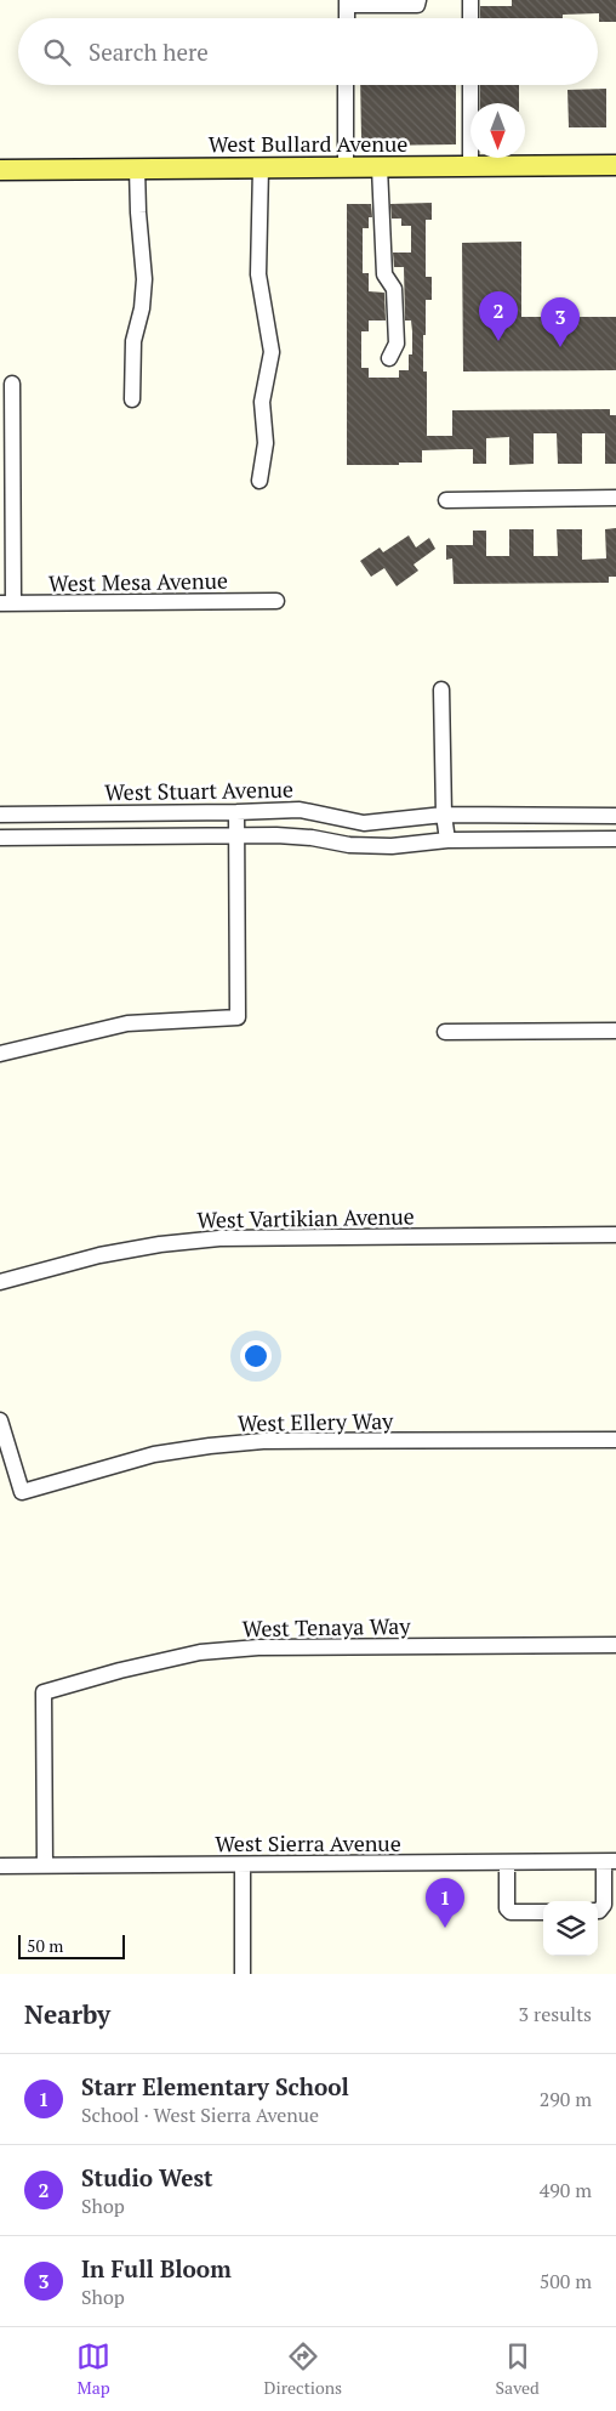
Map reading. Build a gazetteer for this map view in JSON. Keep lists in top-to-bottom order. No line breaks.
{"streets":{"main road":["West Bullard Avenue"],"street":["West Mesa Avenue","West Stuart Avenue","West Vartikian Avenue","West Ellery Way","West Tenaya Way","West Sierra Avenue"]},"crossings":[["West Tenaya Way","West Sierra Avenue"]],"scale_bar":"50 m","north":"bottom","page":{"search":"Search here","pins":["2","3","1"],"scale":"50 m","heading":["Nearby","3 results"],"list":[{"mark":"1","name":"Starr Elementary School","note":"School · West Sierra Avenue","value":"290 m"},{"mark":"2","name":"Studio West","note":"Shop","value":"490 m"},{"mark":"3","name":"In Full Bloom","note":"Shop","value":"500 m"}],"nav":["Map","Directions","Saved"]}}
